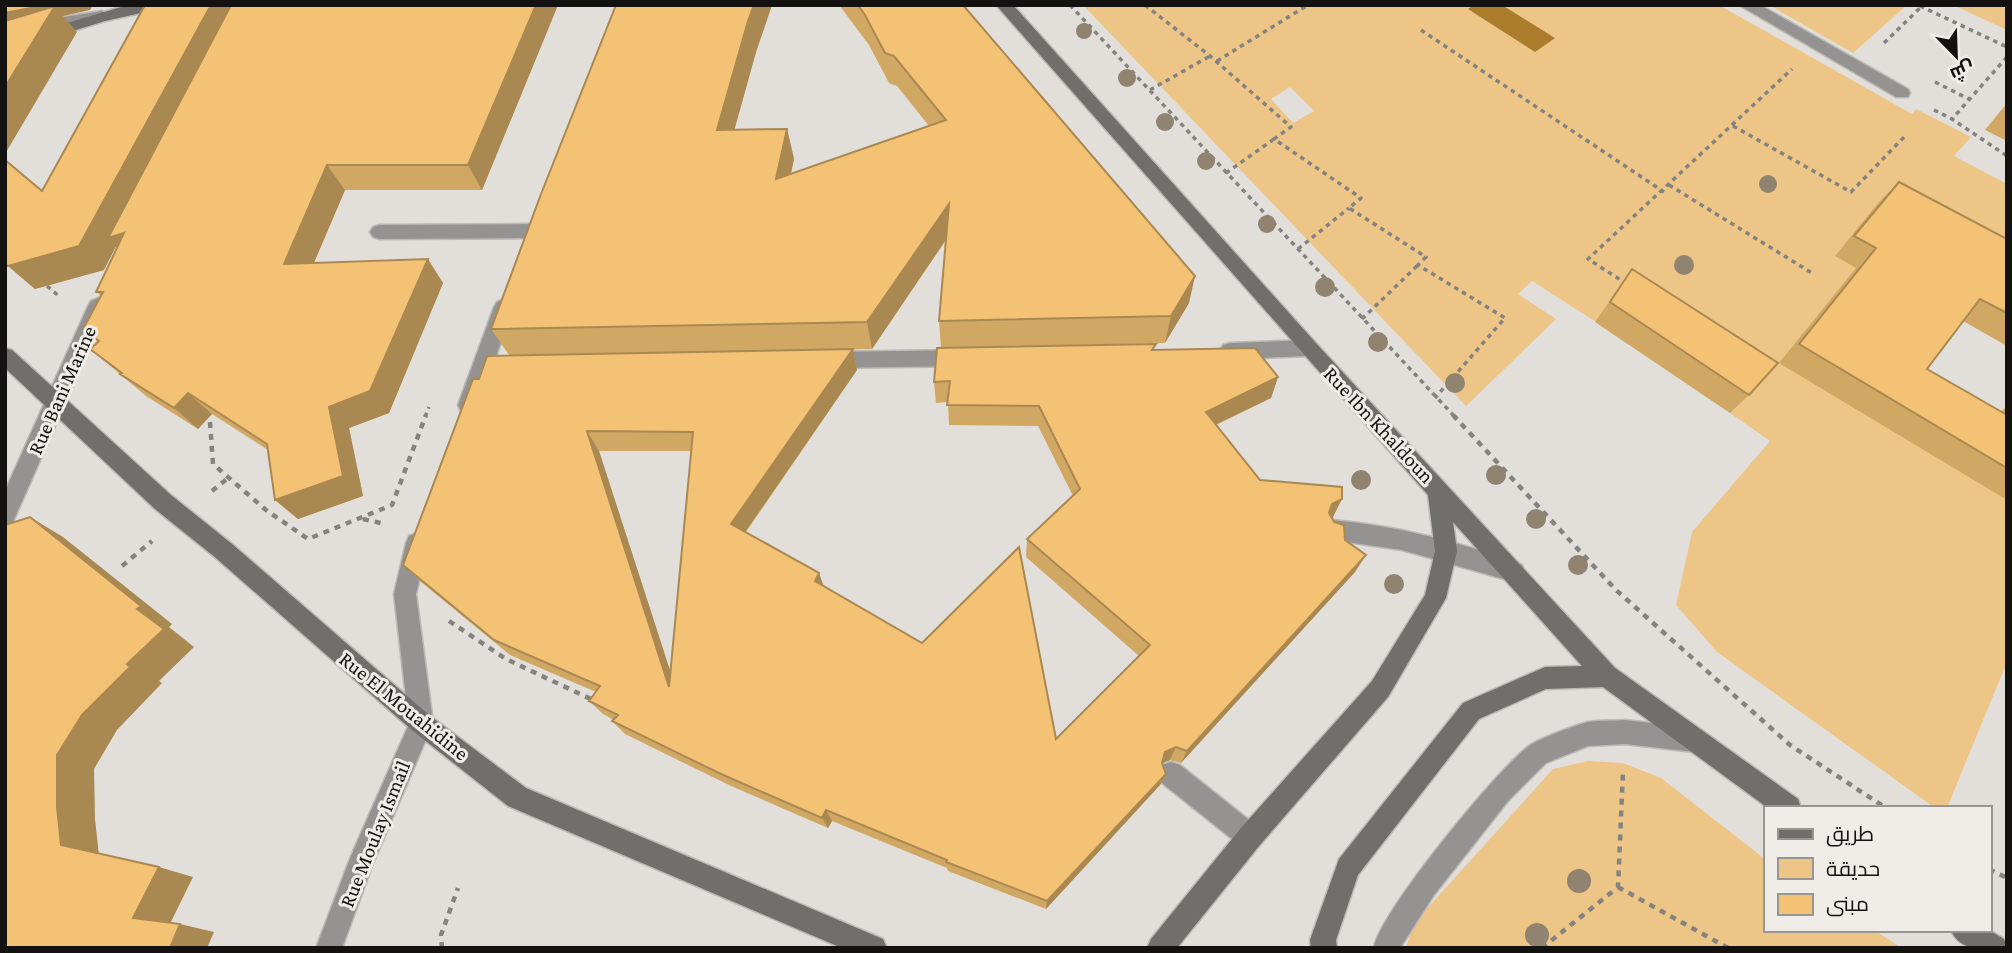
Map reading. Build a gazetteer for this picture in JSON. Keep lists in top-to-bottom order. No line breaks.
{"streets":{"main road":["Rue Ibn Khaldoun","Rue El Mouahidine"],"street":["Rue Bani Marine","Rue Moulay Ismail"]},"crossings":[["Rue Bani Marine","Rue El Mouahidine"],["Rue El Mouahidine","Rue Moulay Ismail"]],"legend":["طريق","حديقة","مبنى"],"north":"bottom right"}
